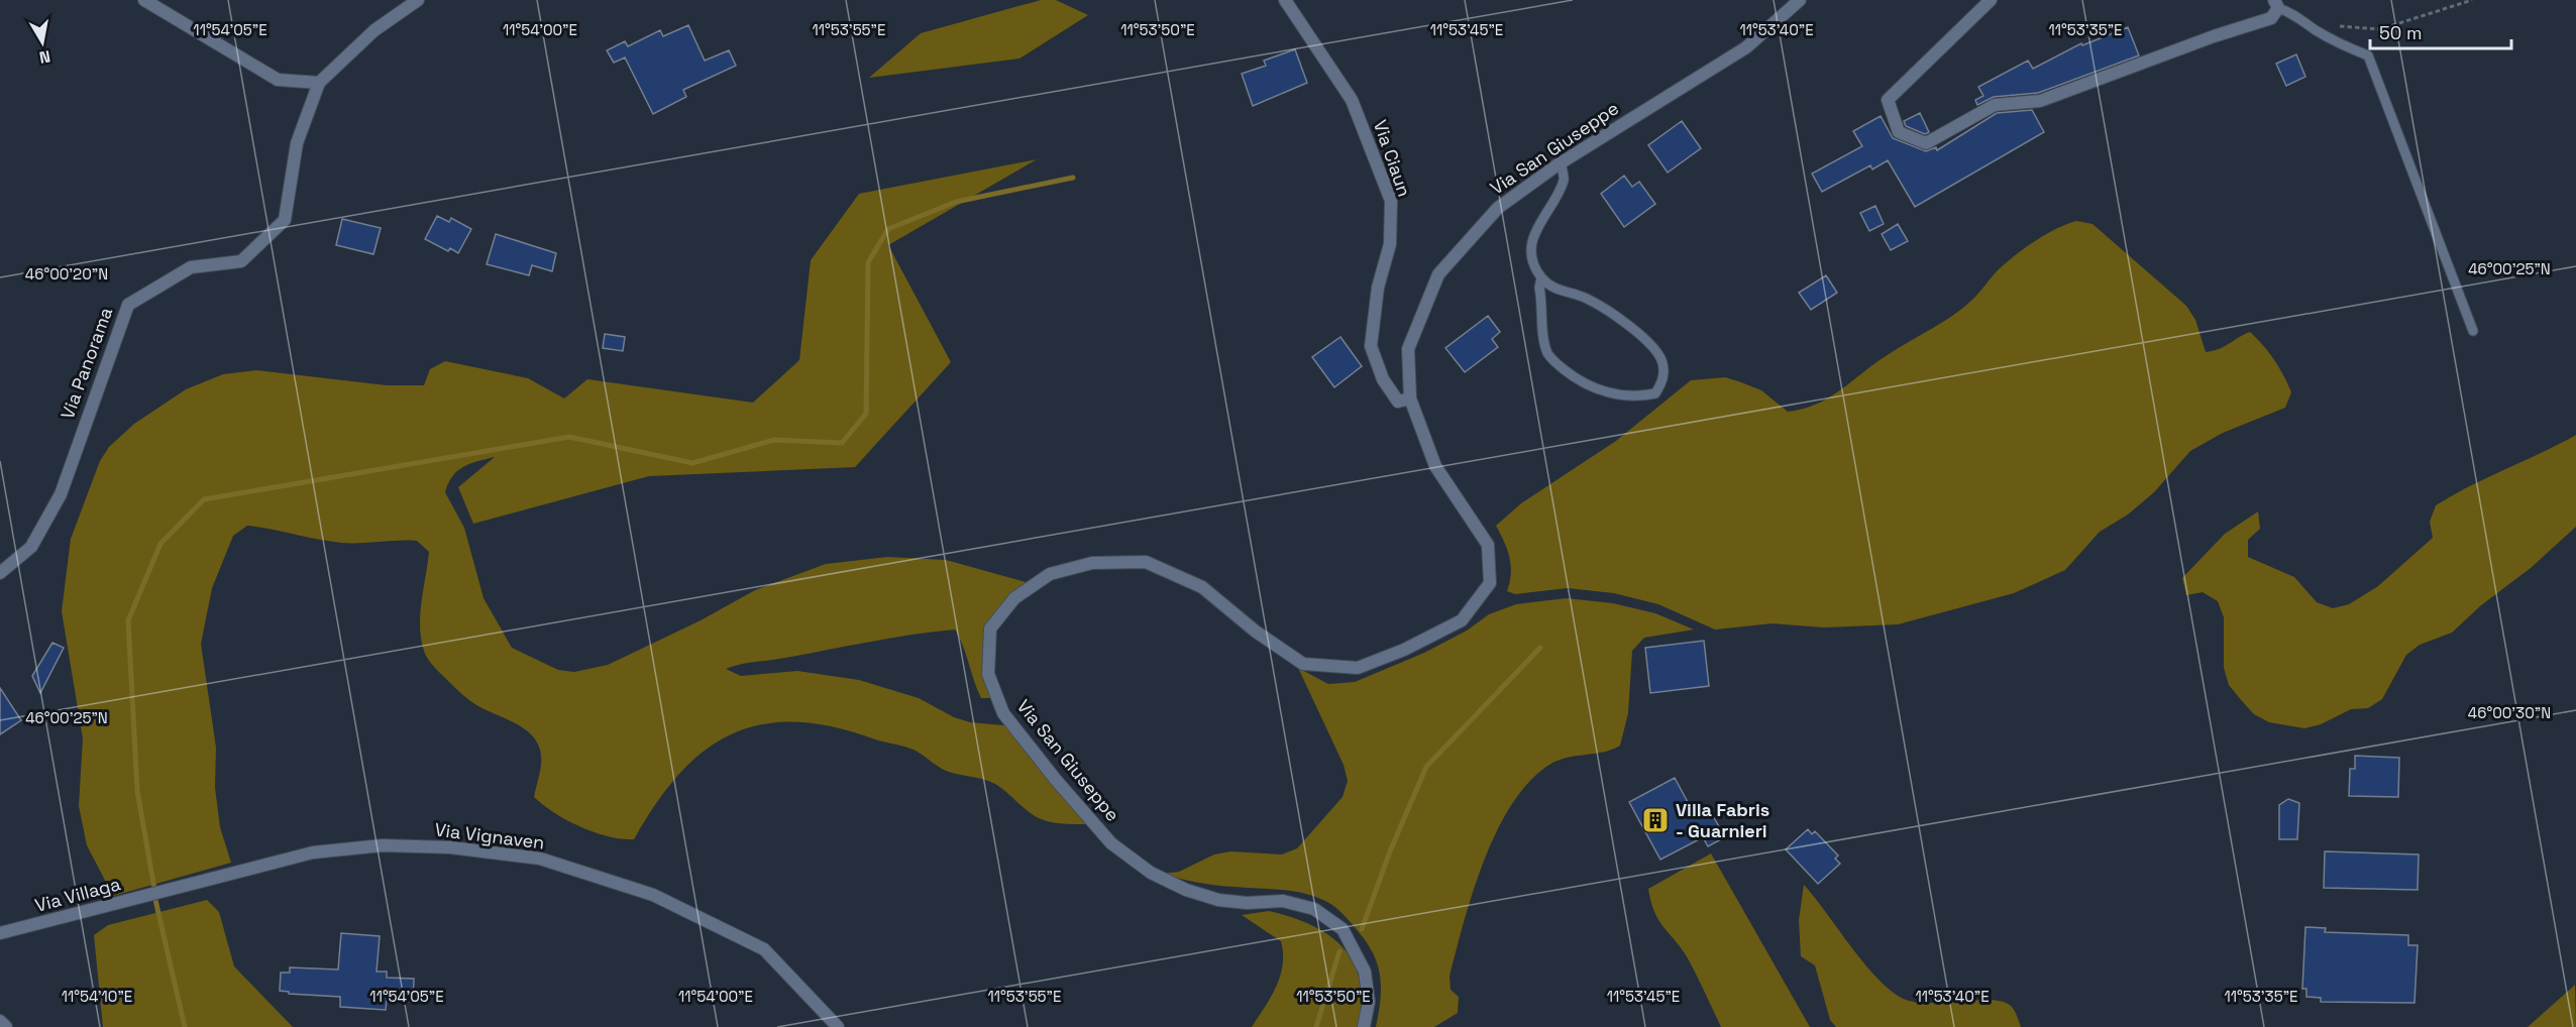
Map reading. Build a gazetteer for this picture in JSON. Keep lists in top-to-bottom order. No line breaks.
{"streets":{"street":["Via San Giuseppe","Via Ciaun","Via Panorama","Via Vignaven","Via Villaga"]},"crossings":[["Via San Giuseppe","Via Ciaun"],["Via Vignaven","Via Villaga"]],"places":{"building":["Villa Fabris - Guarnieri"]},"scale_bar":"50 m","north":"bottom","coordinates":["11°54'05\"E","11°54'00\"E","11°53'55\"E","11°53'50\"E","11°53'45\"E","11°53'40\"E","11°53'35\"E","46°00'25\"N","46°00'20\"N","46°00'30\"N","11°54'10\"E"]}
